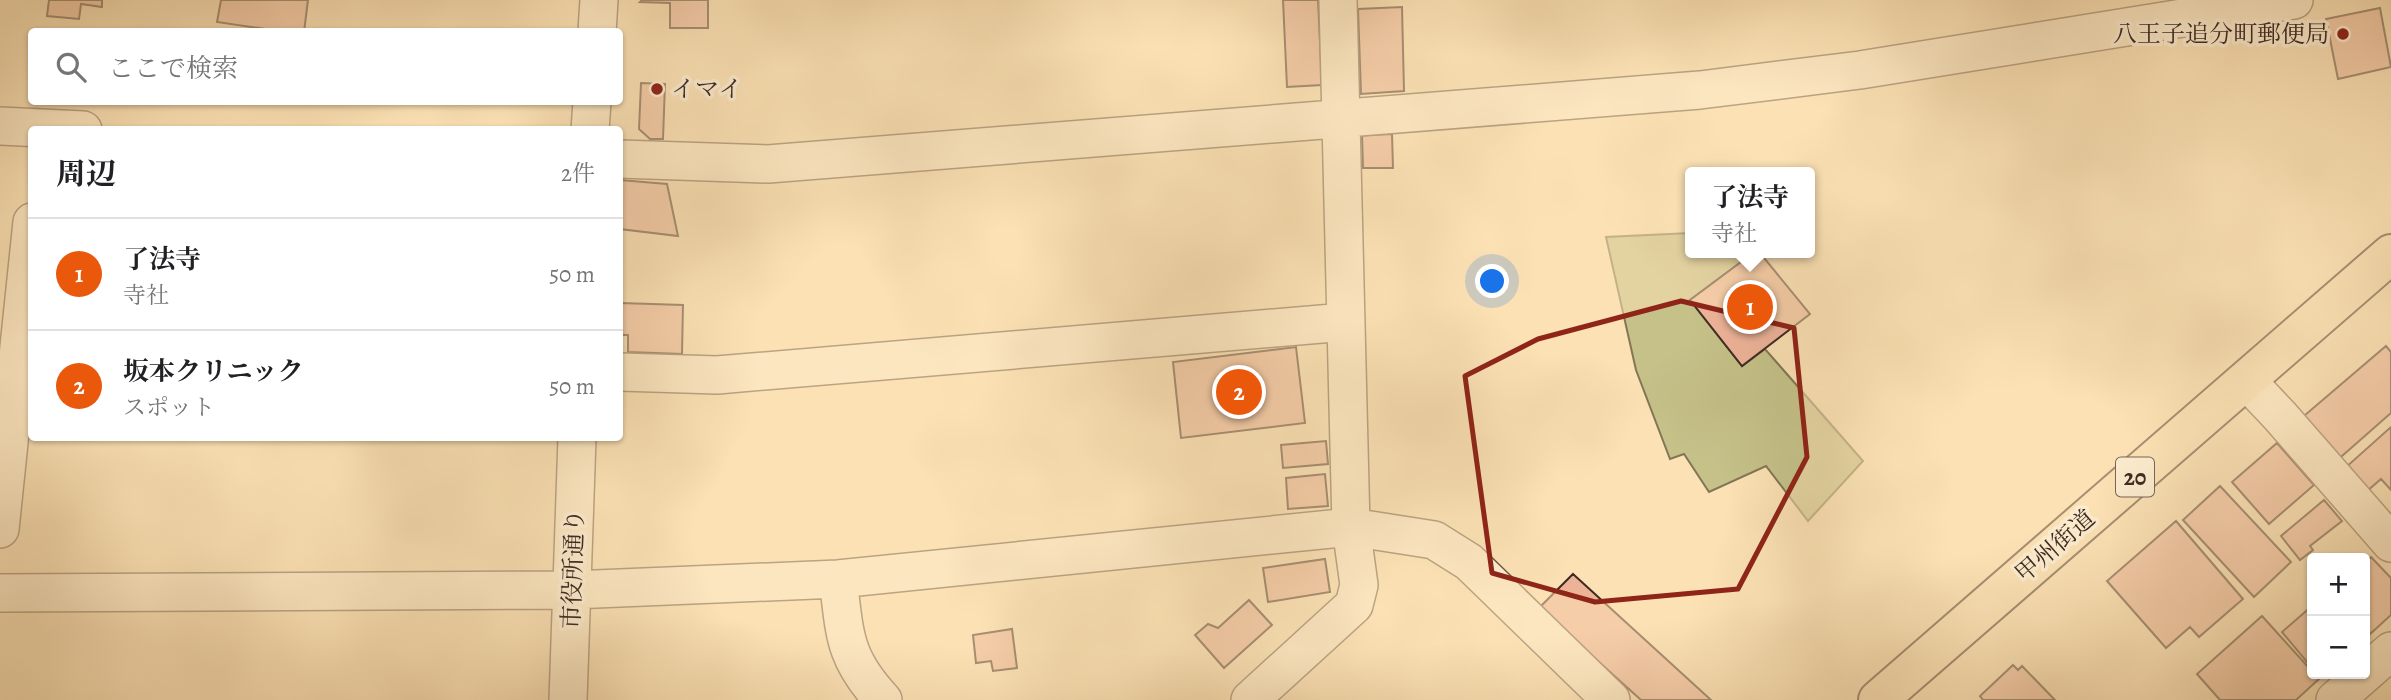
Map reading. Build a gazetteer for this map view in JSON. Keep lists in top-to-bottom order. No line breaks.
{"streets":{"highway":["20","甲州街道"],"street":["市役所通り"]},"places":["八王子追分町郵便局","イマイ"],"page":{"search":"ここで検索","heading":["周辺","2件"],"popup":["了法寺","寺社"],"list":[{"mark":"1","name":"了法寺","note":"寺社","value":"50 m"},{"mark":"2","name":"坂本クリニック","note":"スポット","value":"50 m"}],"pins":["1","2"],"map_buttons":["+","−"]}}
